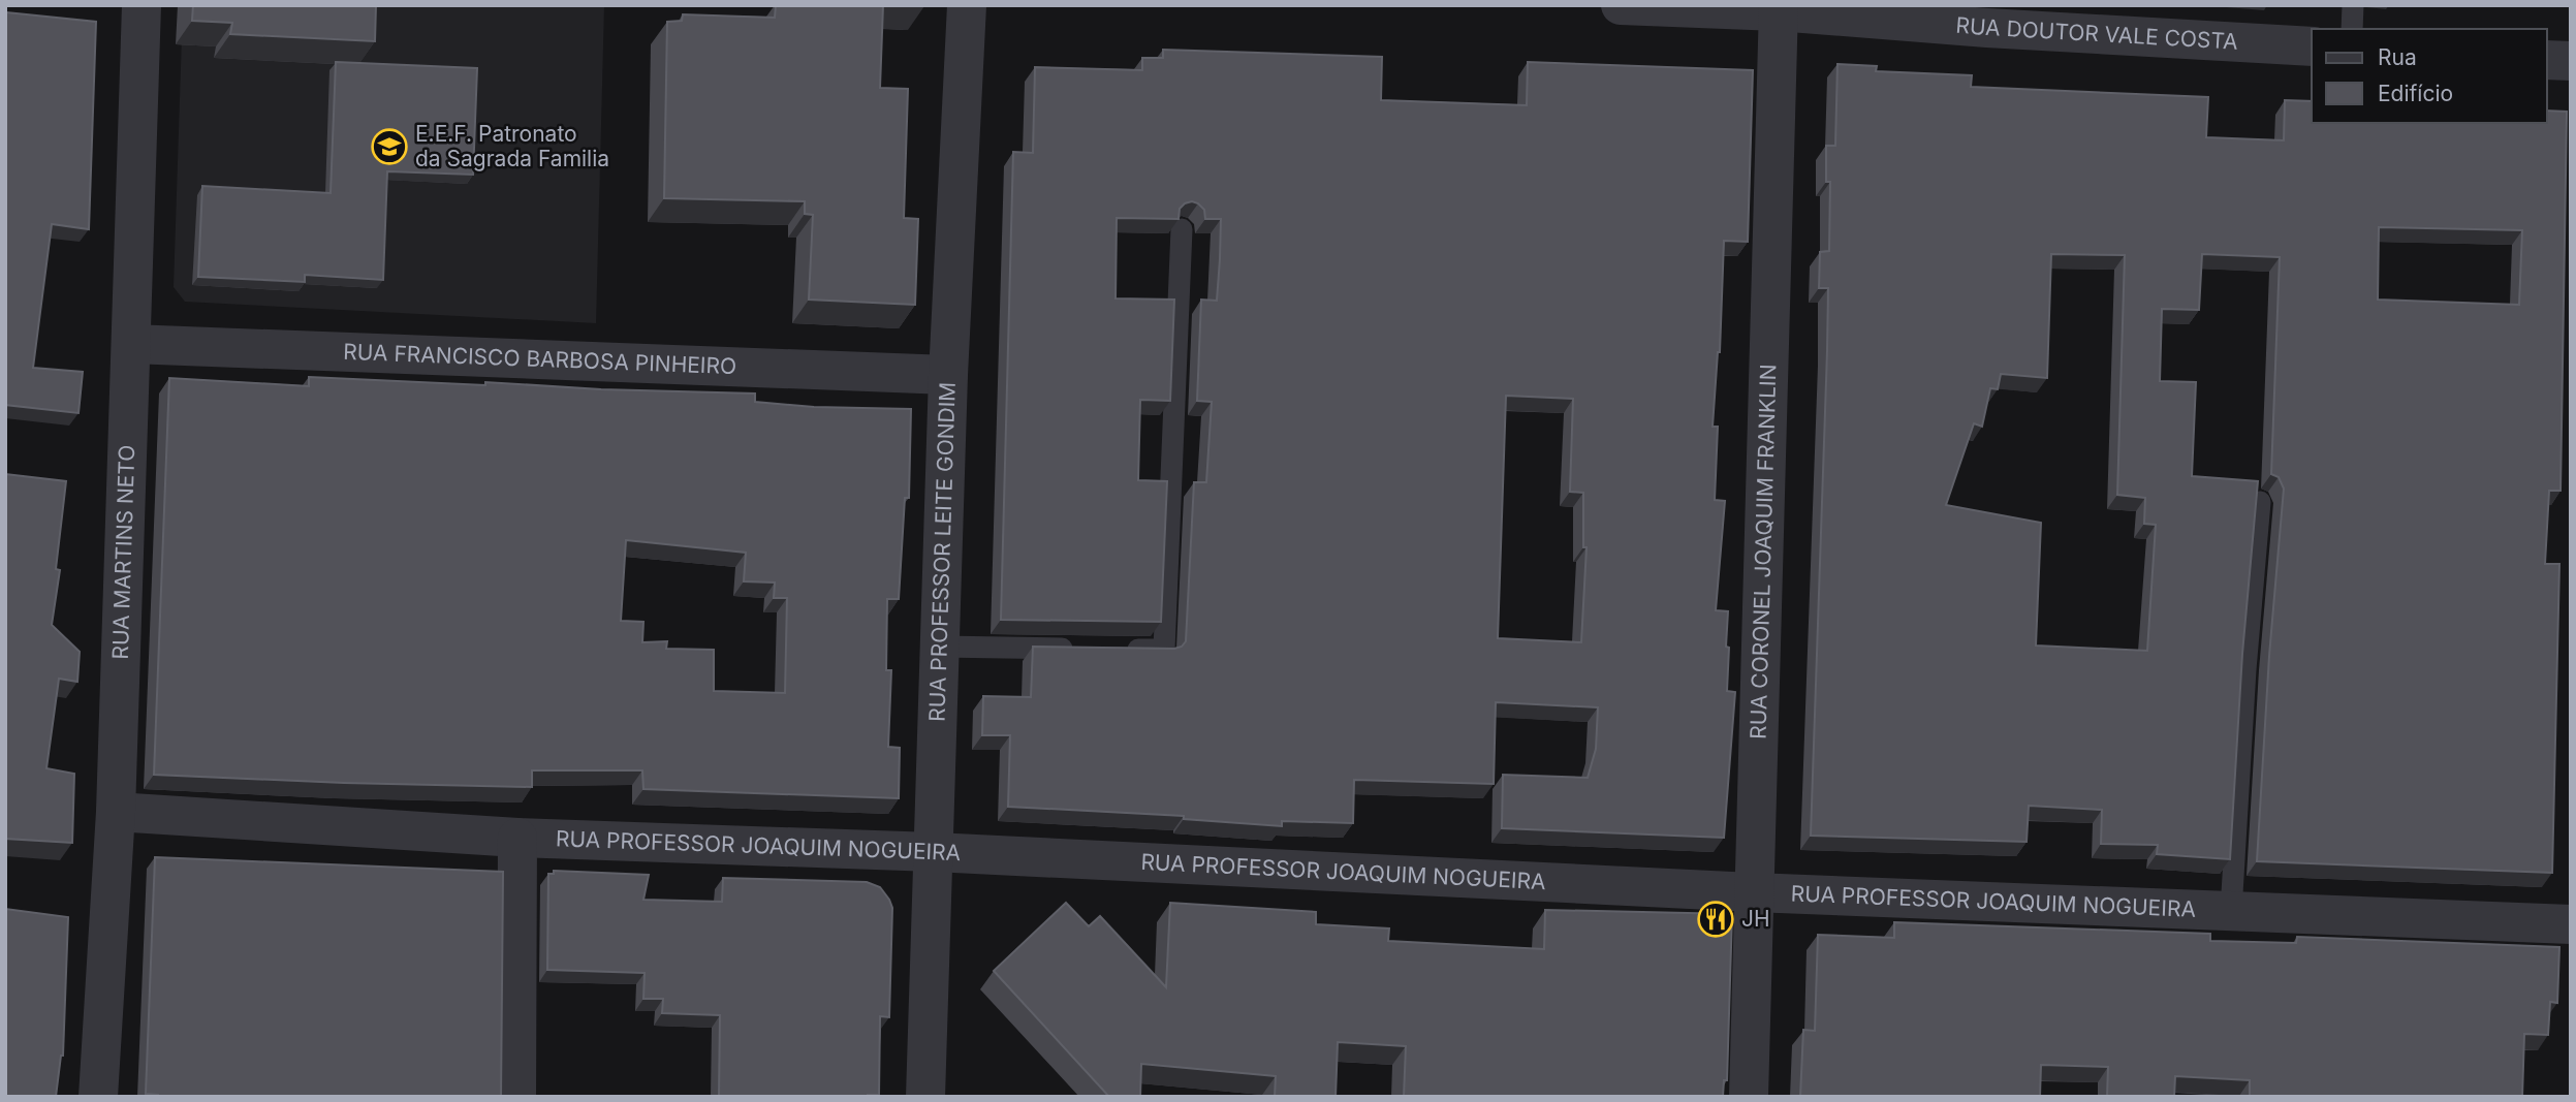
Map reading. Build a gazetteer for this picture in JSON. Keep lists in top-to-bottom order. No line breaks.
{"streets":{"street":["RUA DOUTOR VALE COSTA","RUA FRANCISCO BARBOSA PINHEIRO","RUA PROFESSOR LEITE GONDIM","RUA CORONEL JOAQUIM FRANKLIN","RUA MARTINS NETO","RUA PROFESSOR JOAQUIM NOGUEIRA"]},"crossings":[["RUA DOUTOR VALE COSTA","RUA CORONEL JOAQUIM FRANKLIN"],["RUA FRANCISCO BARBOSA PINHEIRO","RUA PROFESSOR LEITE GONDIM"],["RUA FRANCISCO BARBOSA PINHEIRO","RUA MARTINS NETO"],["RUA PROFESSOR LEITE GONDIM","RUA PROFESSOR JOAQUIM NOGUEIRA"],["RUA CORONEL JOAQUIM FRANKLIN","RUA PROFESSOR JOAQUIM NOGUEIRA"],["RUA MARTINS NETO","RUA PROFESSOR JOAQUIM NOGUEIRA"]],"places":{"school or university":["E.E.F. Patronato da Sagrada Familia"],"restaurant":["JH"]},"legend":["Rua","Edifício"]}
